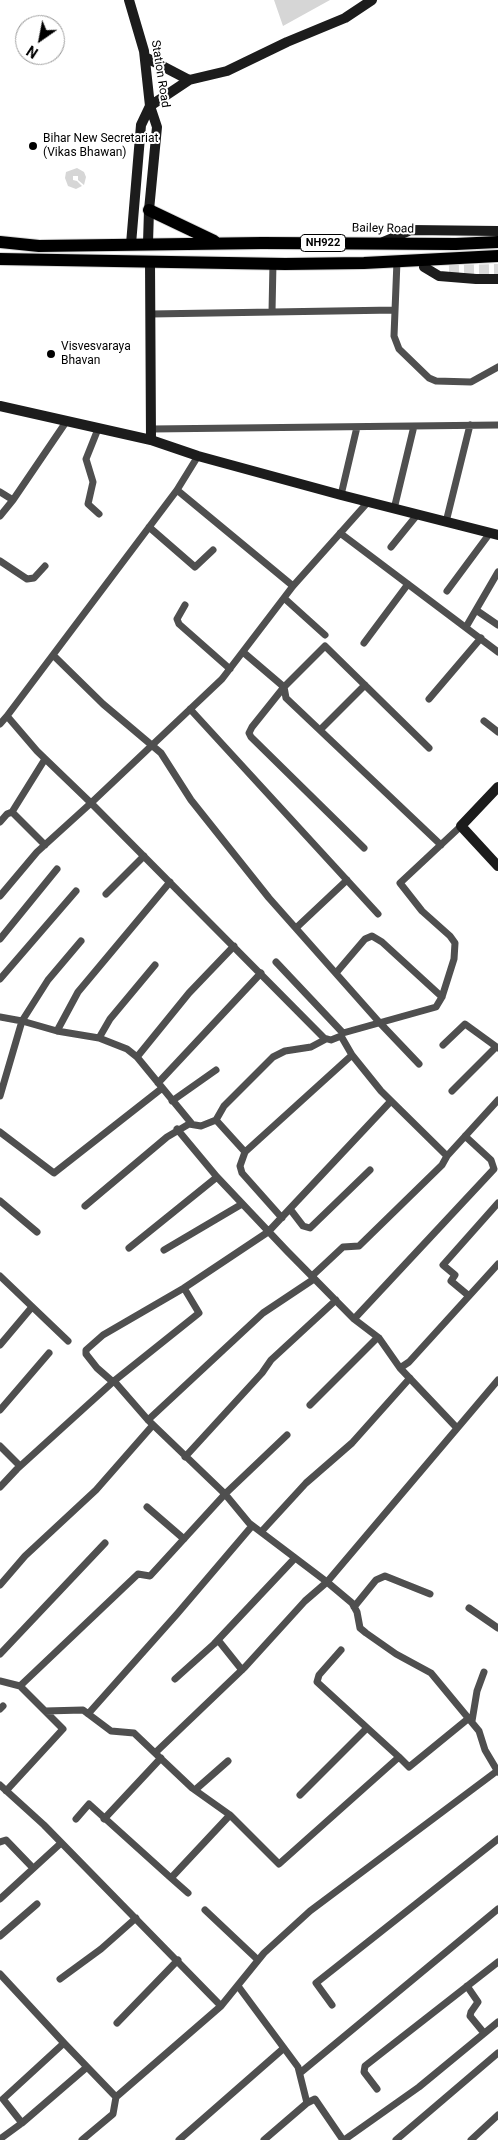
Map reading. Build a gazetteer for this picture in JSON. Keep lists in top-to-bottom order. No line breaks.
{"streets":{"highway":["Bailey Road","NH922"],"street":["Station Road"]},"crossings":[["Station Road","Bailey Road"],["Station Road","NH922"],["Bailey Road","NH922"]],"places":["Bihar New Secretariat (Vikas Bhawan)","Visvesvaraya Bhavan"],"north":"bottom left"}
